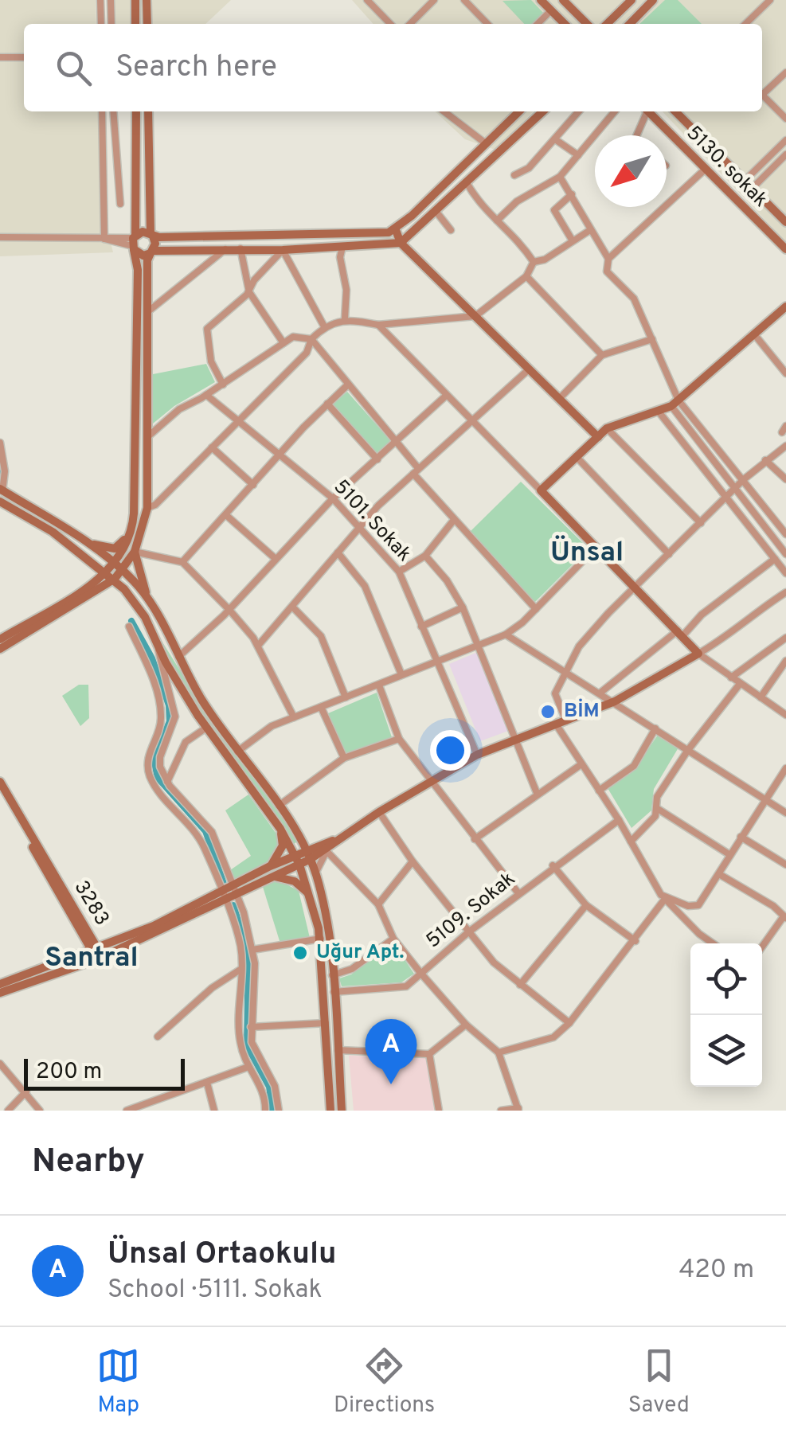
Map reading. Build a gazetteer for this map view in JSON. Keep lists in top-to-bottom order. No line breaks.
{"streets":{"main road":["5130. sokak","3283"],"street":["5101. Sokak","5109. Sokak"]},"districts":["Ünsal","Santral"],"places":["BİM","Uğur Apt."],"scale_bar":"200 m","north":"bottom left","page":{"search":"Search here","pins":"A","scale":"200 m","heading":"Nearby","list":[{"mark":"A","name":"Ünsal Ortaokulu","note":"School · 5111. Sokak","value":"420 m"}],"nav":["Map","Directions","Saved"]}}
